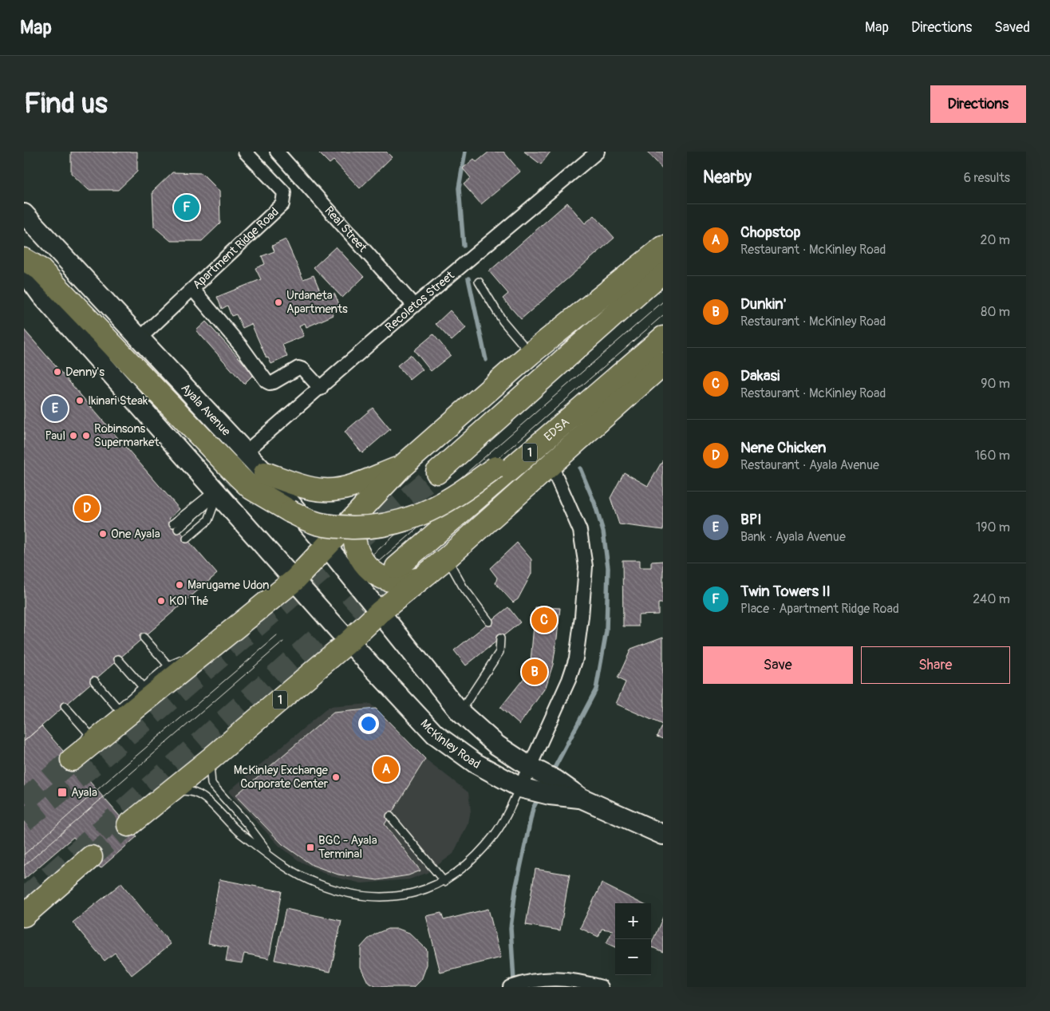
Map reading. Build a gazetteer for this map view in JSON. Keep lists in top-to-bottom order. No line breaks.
{"streets":{"highway":["EDSA","1"],"main road":["Ayala Avenue","McKinley Road"],"street":["Real Street","Apartment Ridge Road","Recoletos Street"]},"crossings":[["Real Street","Recoletos Street"],["Apartment Ridge Road","Ayala Avenue"],["Recoletos Street","Ayala Avenue"],["Ayala Avenue","1"],["Ayala Avenue","McKinley Road"],["1","McKinley Road"]],"places":{"other":["Urdaneta Apartments","Denny's","Ikinari Steak","Paul","Robinsons Supermarket","One Ayala","Marugame Udon","KOI Thé","McKinley Exchange Corporate Center"],"transit":["Ayala","BGC - Ayala Terminal"]},"page":{"header":"Map","nav":["Map","Directions","Saved"],"buttons":["Directions",["Save","Share"]],"title":"Find us","heading":["Nearby","6 results"],"pins":["F","E","D","C","B","A"],"list":[{"mark":"A","name":"Chopstop","note":"Restaurant · McKinley Road","value":"20 m"},{"mark":"B","name":"Dunkin'","note":"Restaurant · McKinley Road","value":"80 m"},{"mark":"C","name":"Dakasi","note":"Restaurant · McKinley Road","value":"90 m"},{"mark":"D","name":"Nene Chicken","note":"Restaurant · Ayala Avenue","value":"160 m"},{"mark":"E","name":"BPI","note":"Bank · Ayala Avenue","value":"190 m"},{"mark":"F","name":"Twin Towers II","note":"Place · Apartment Ridge Road","value":"240 m"}],"map_buttons":["+","−"]}}
